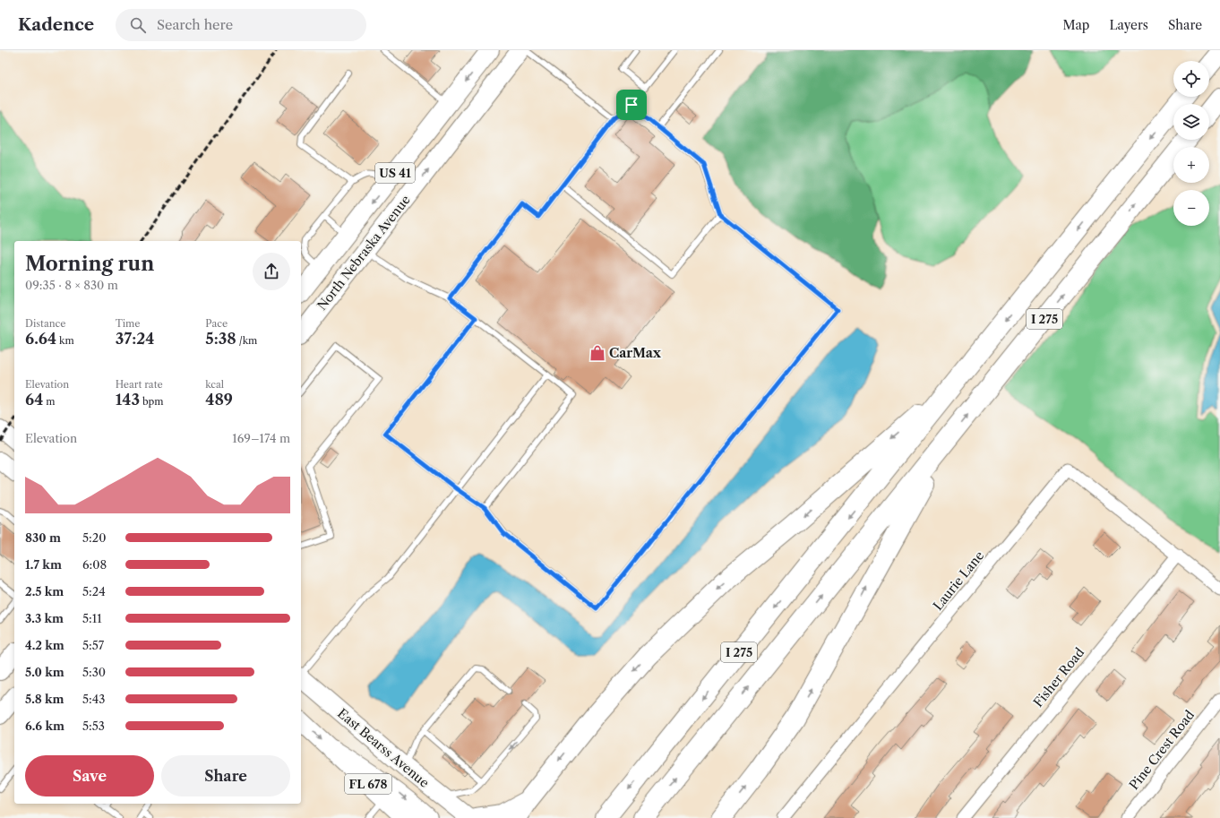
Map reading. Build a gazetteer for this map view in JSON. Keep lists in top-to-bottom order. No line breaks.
{"streets":{"highway":["I 275"],"main road":["US 41","North Nebraska Avenue","East Bearss Avenue","FL 678"],"street":["Laurie Lane","Fisher Road","Pine Crest Road"]},"crossings":[["Laurie Lane","Fisher Road"]],"places":{"shop":["CarMax"]},"page":{"header":"Kadence","search":"Search here","nav":["Map","Layers","Share"],"map_buttons":["+","−"],"heading":["Morning run","09:35 · 8 × 830 m"],"stats":[["Distance","6.64 km"],["Time","37:24"],["Pace","5:38 /km"],["Elevation","64 m"],["Heart rate","143 bpm"],["kcal","489"]],"chart":["Elevation","169–174 m"],"list":[{"name":"830 m","note":"5:20"},{"name":"1.7 km","note":"6:08"},{"name":"2.5 km","note":"5:24"},{"name":"3.3 km","note":"5:11"},{"name":"4.2 km","note":"5:57"},{"name":"5.0 km","note":"5:30"},{"name":"5.8 km","note":"5:43"},{"name":"6.6 km","note":"5:53"}],"buttons":["Save","Share"]}}
